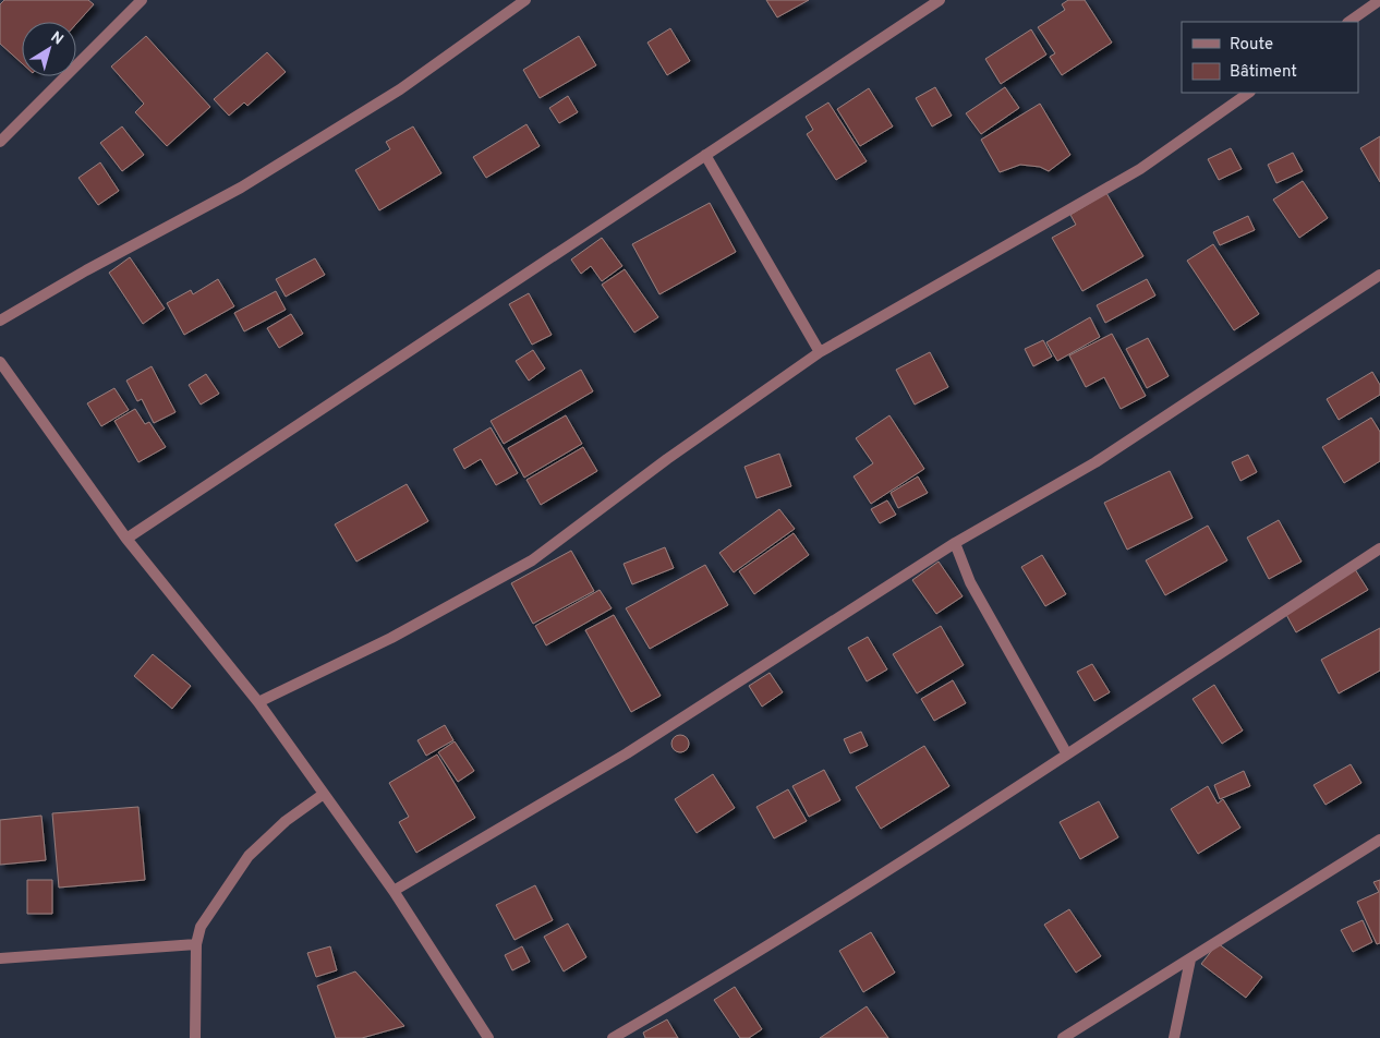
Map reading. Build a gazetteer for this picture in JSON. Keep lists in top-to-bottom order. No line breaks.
{"legend":["Route","Bâtiment"],"north":"top right"}
